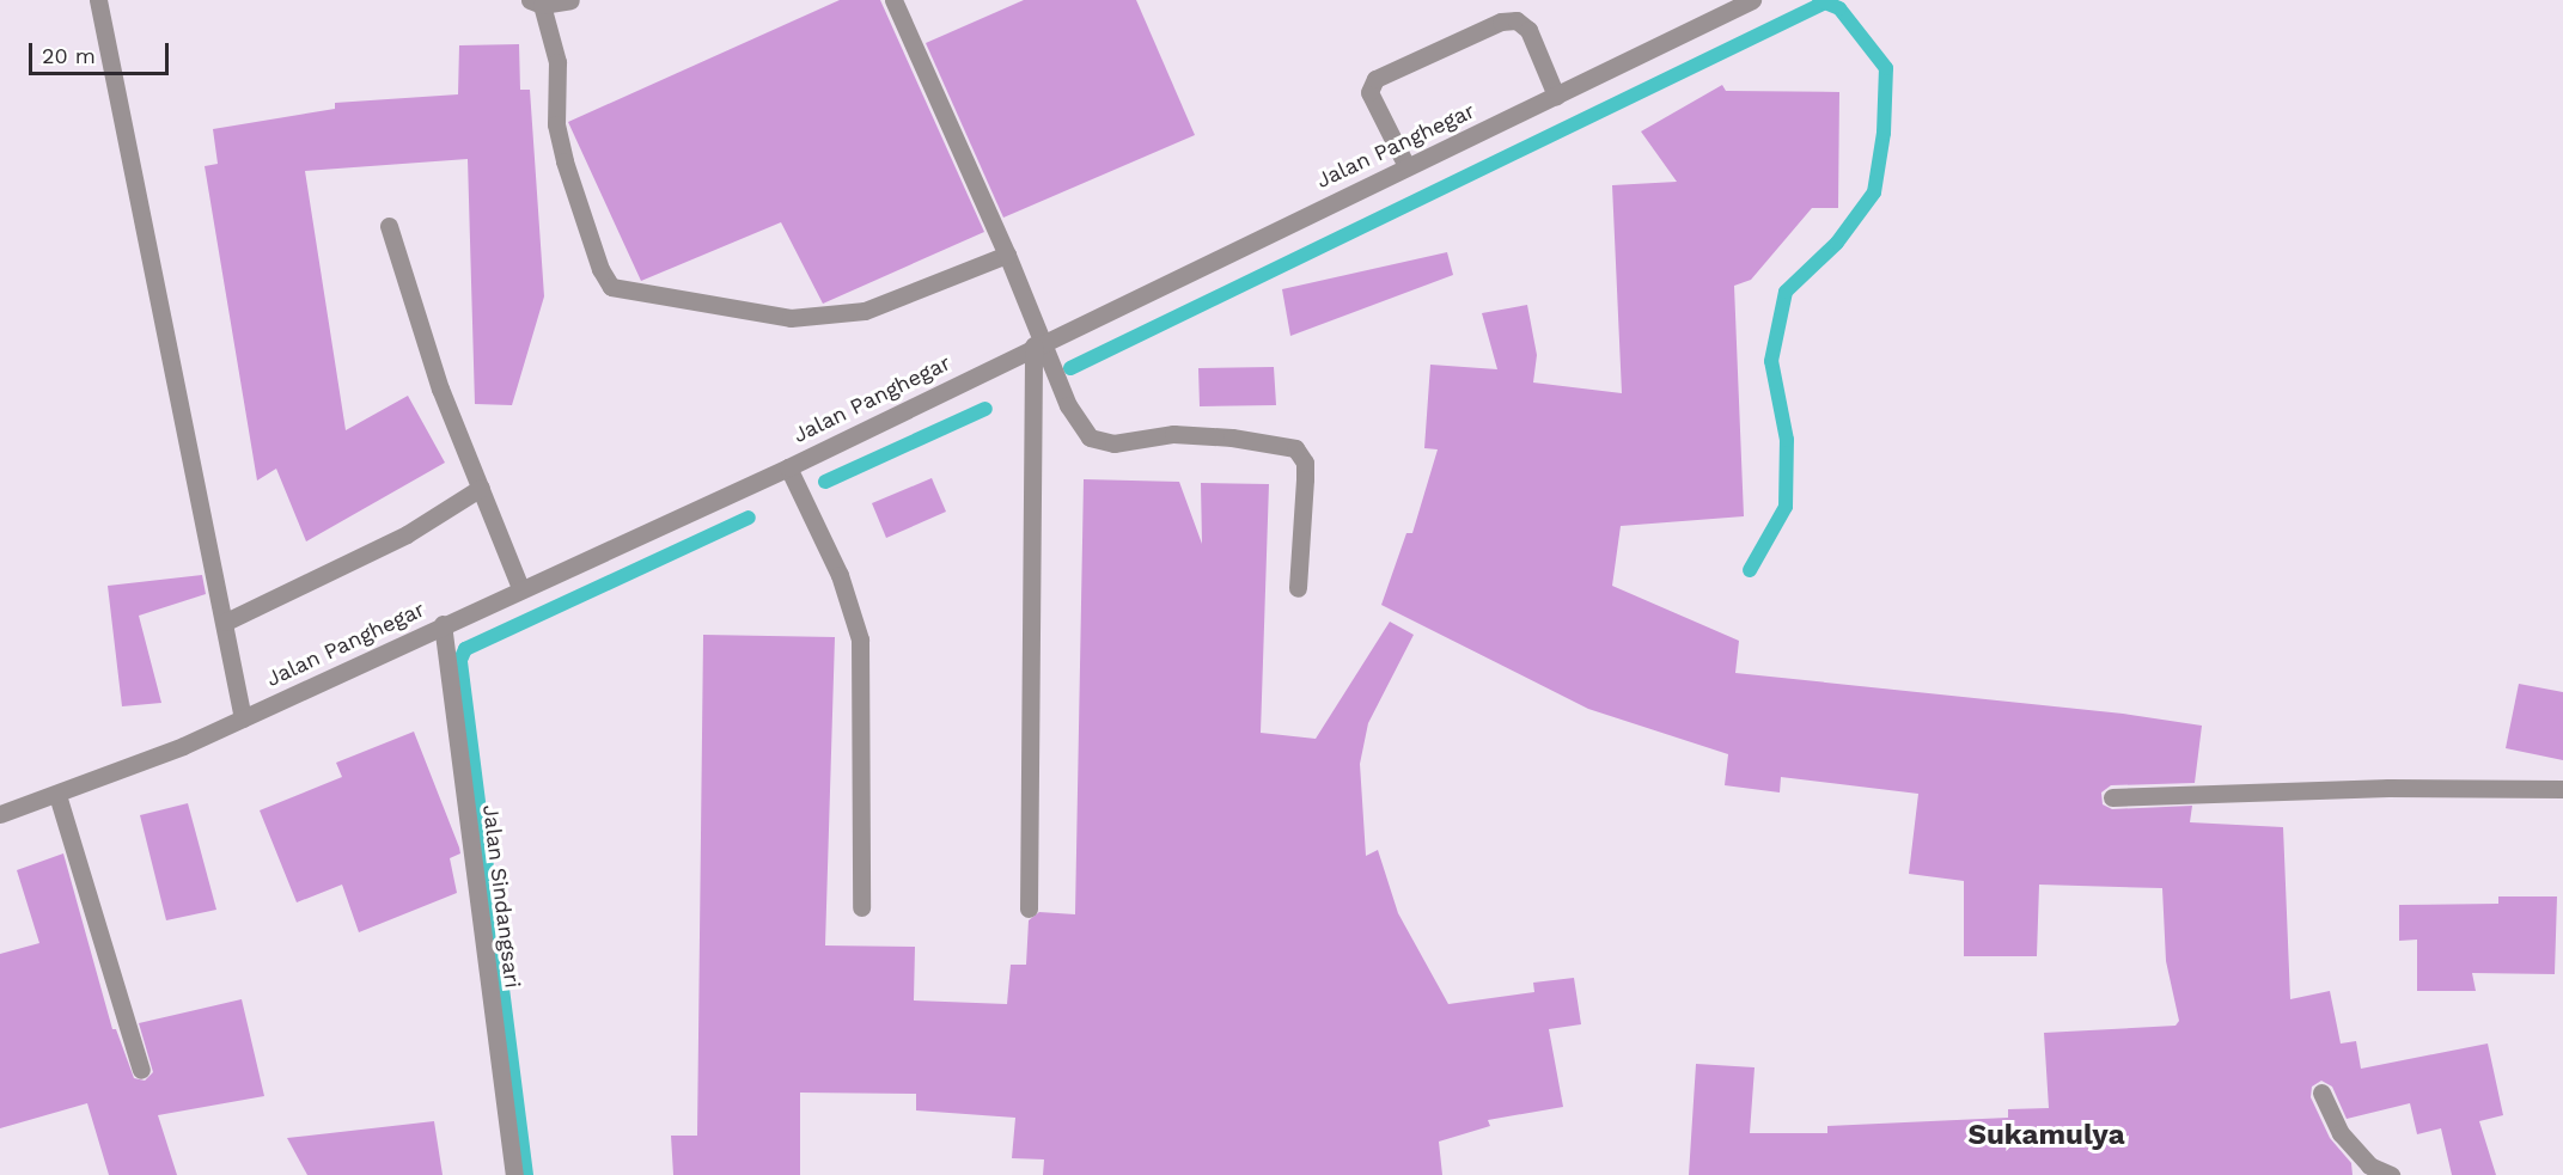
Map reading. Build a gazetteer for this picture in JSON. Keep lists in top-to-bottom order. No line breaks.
{"streets":{"street":["Jalan Panghegar","Jalan Sindangsari"]},"crossings":[["Jalan Panghegar","Jalan Sindangsari"]],"districts":["Sukamulya"],"scale_bar":"20 m"}
